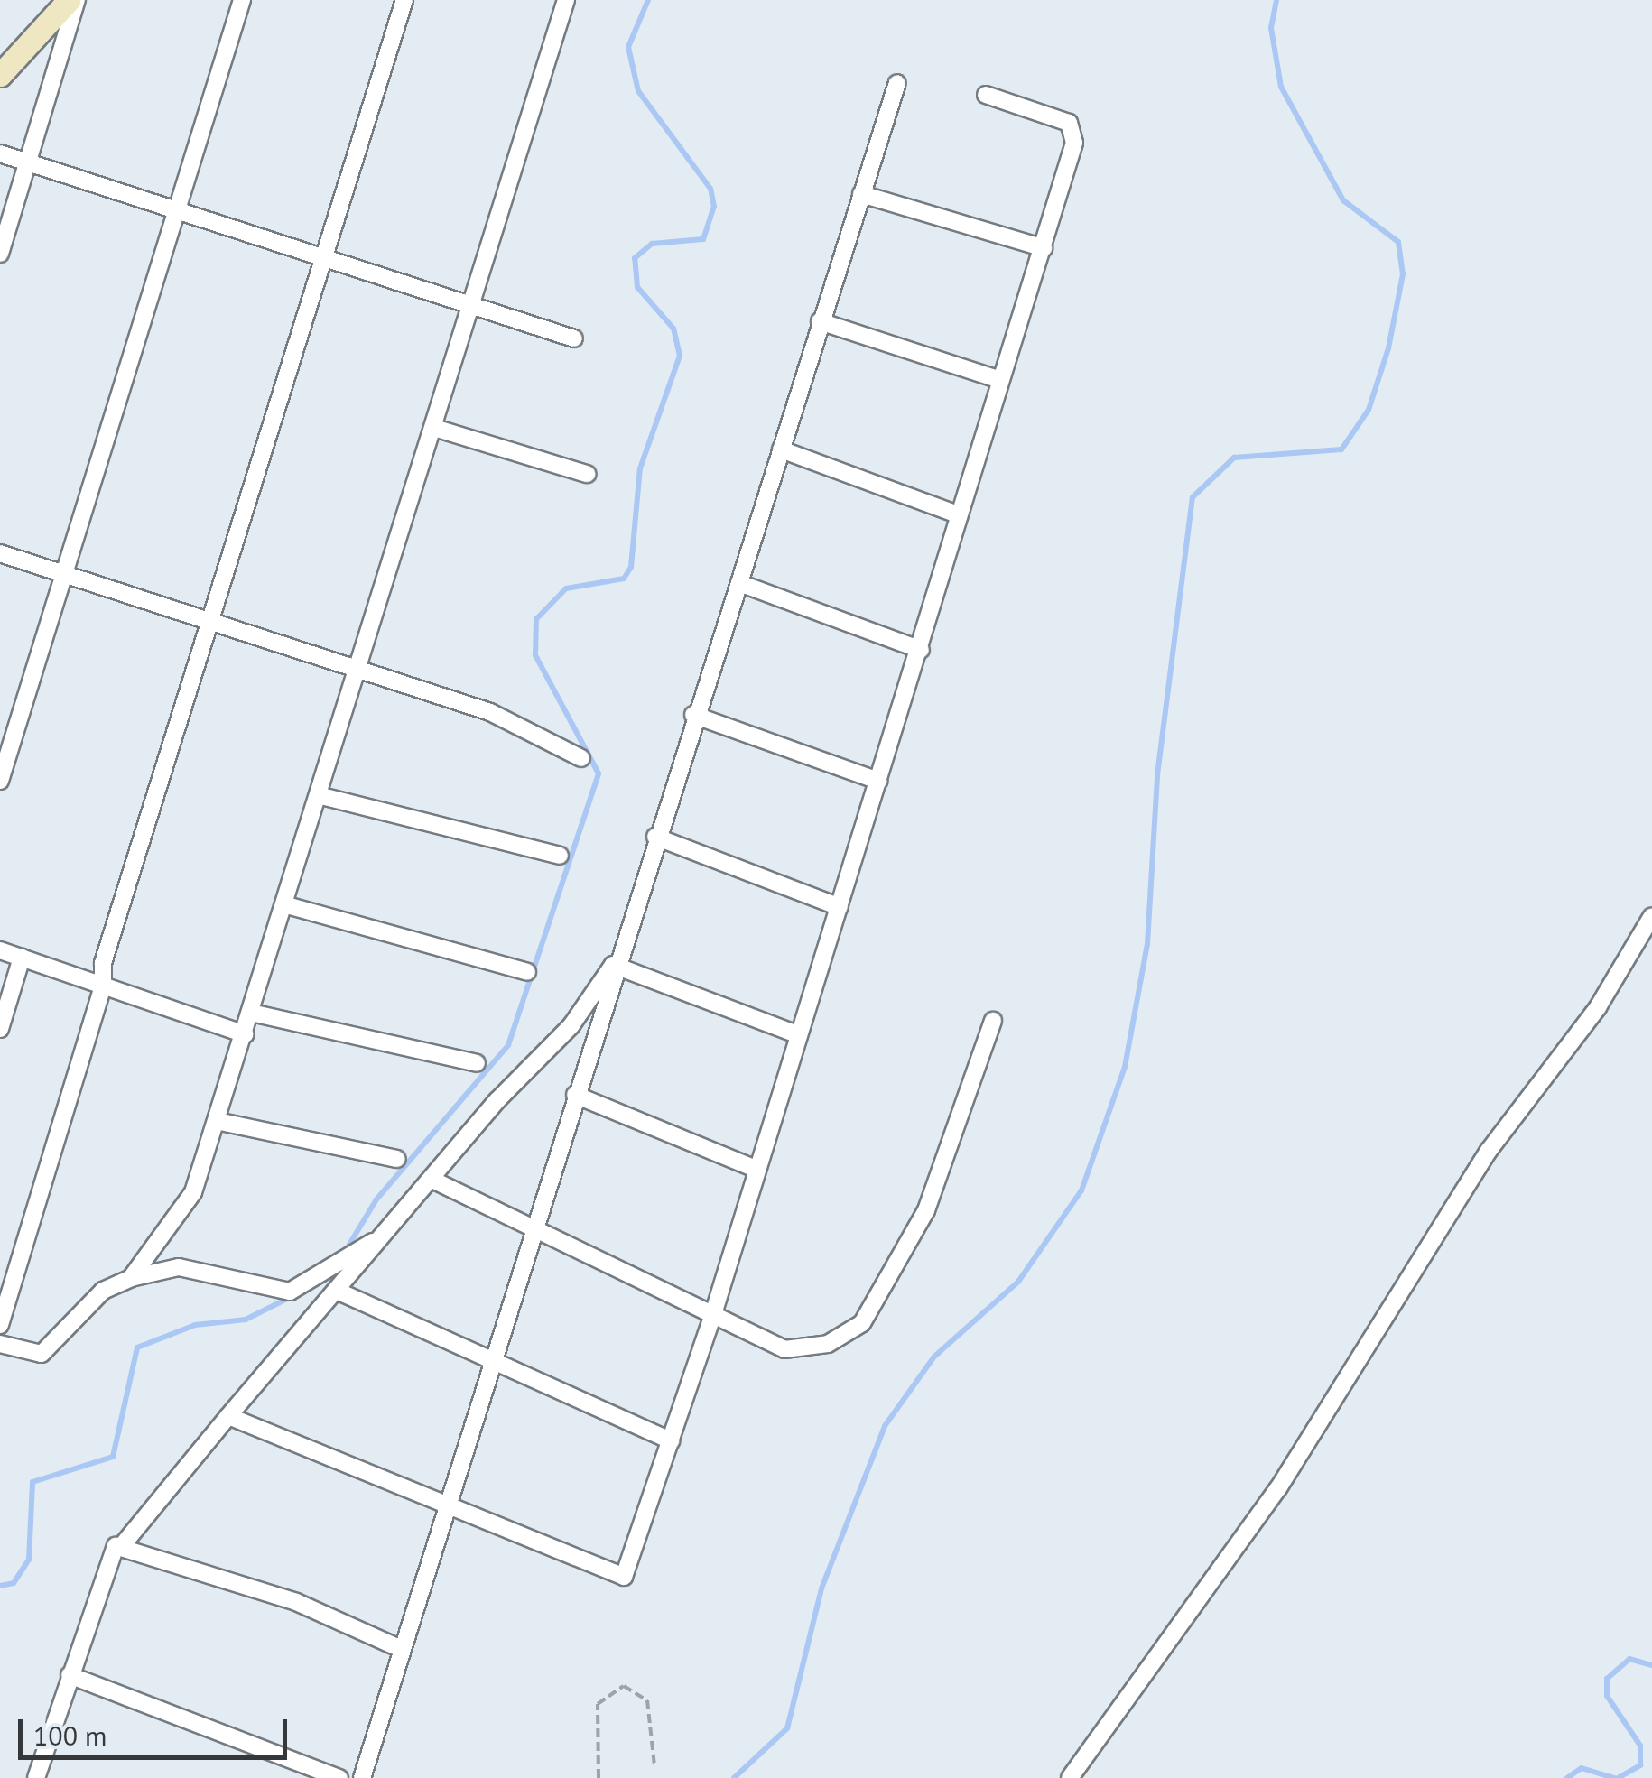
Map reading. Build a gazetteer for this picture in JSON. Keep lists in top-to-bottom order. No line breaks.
{"scale_bar":"100 m"}
